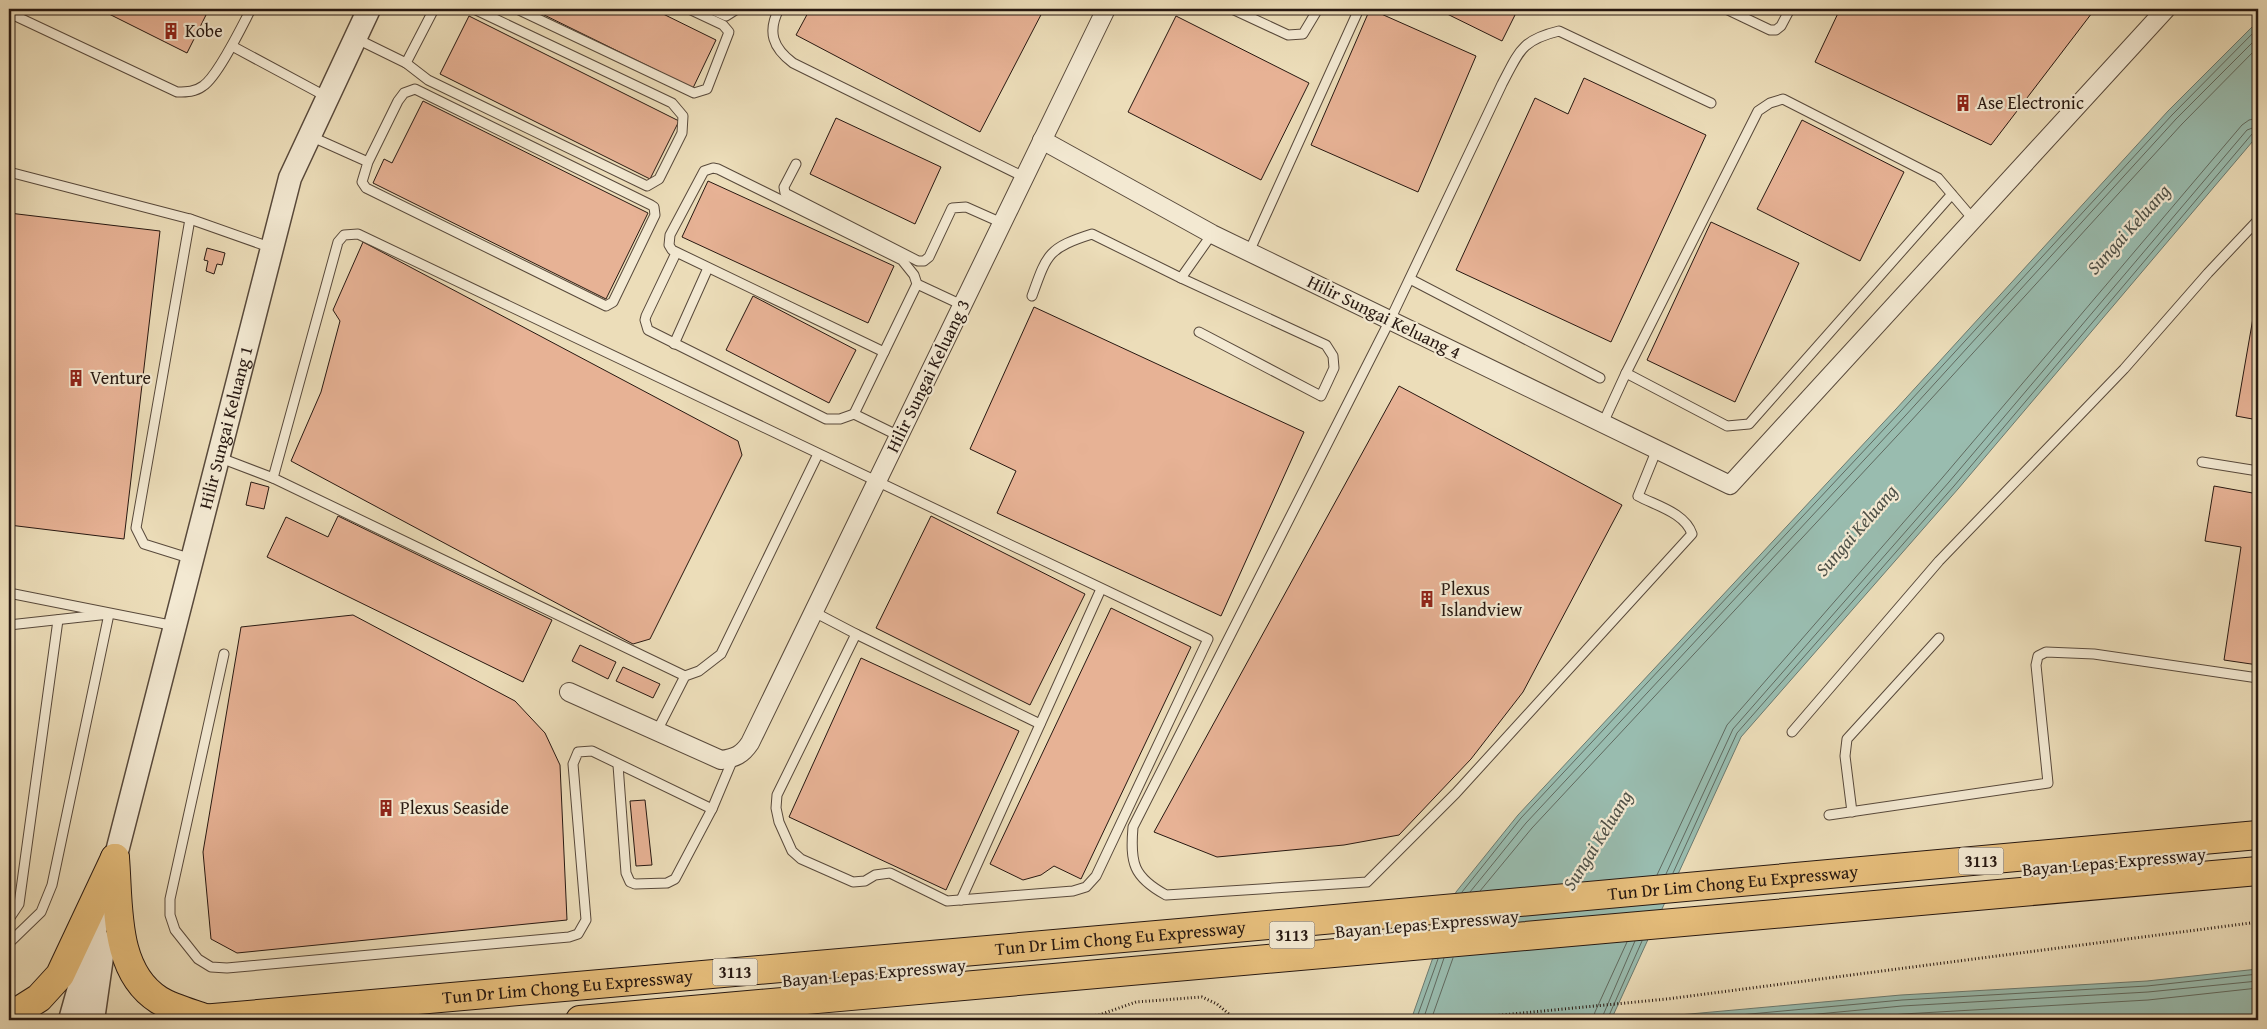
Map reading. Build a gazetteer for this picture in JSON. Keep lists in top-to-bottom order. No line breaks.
{"streets":{"highway":["3113","Bayan Lepas Expressway","Tun Dr Lim Chong Eu Expressway"],"street":["Hilir Sungai Keluang 4","Hilir Sungai Keluang 3","Hilir Sungai Keluang 1"]},"crossings":[["Hilir Sungai Keluang 4","Hilir Sungai Keluang 3"]],"water":["Sungai Keluang"],"places":{"building":["Kobe","Ase Electronic","Venture","Plexus Islandview","Plexus Seaside"]}}
